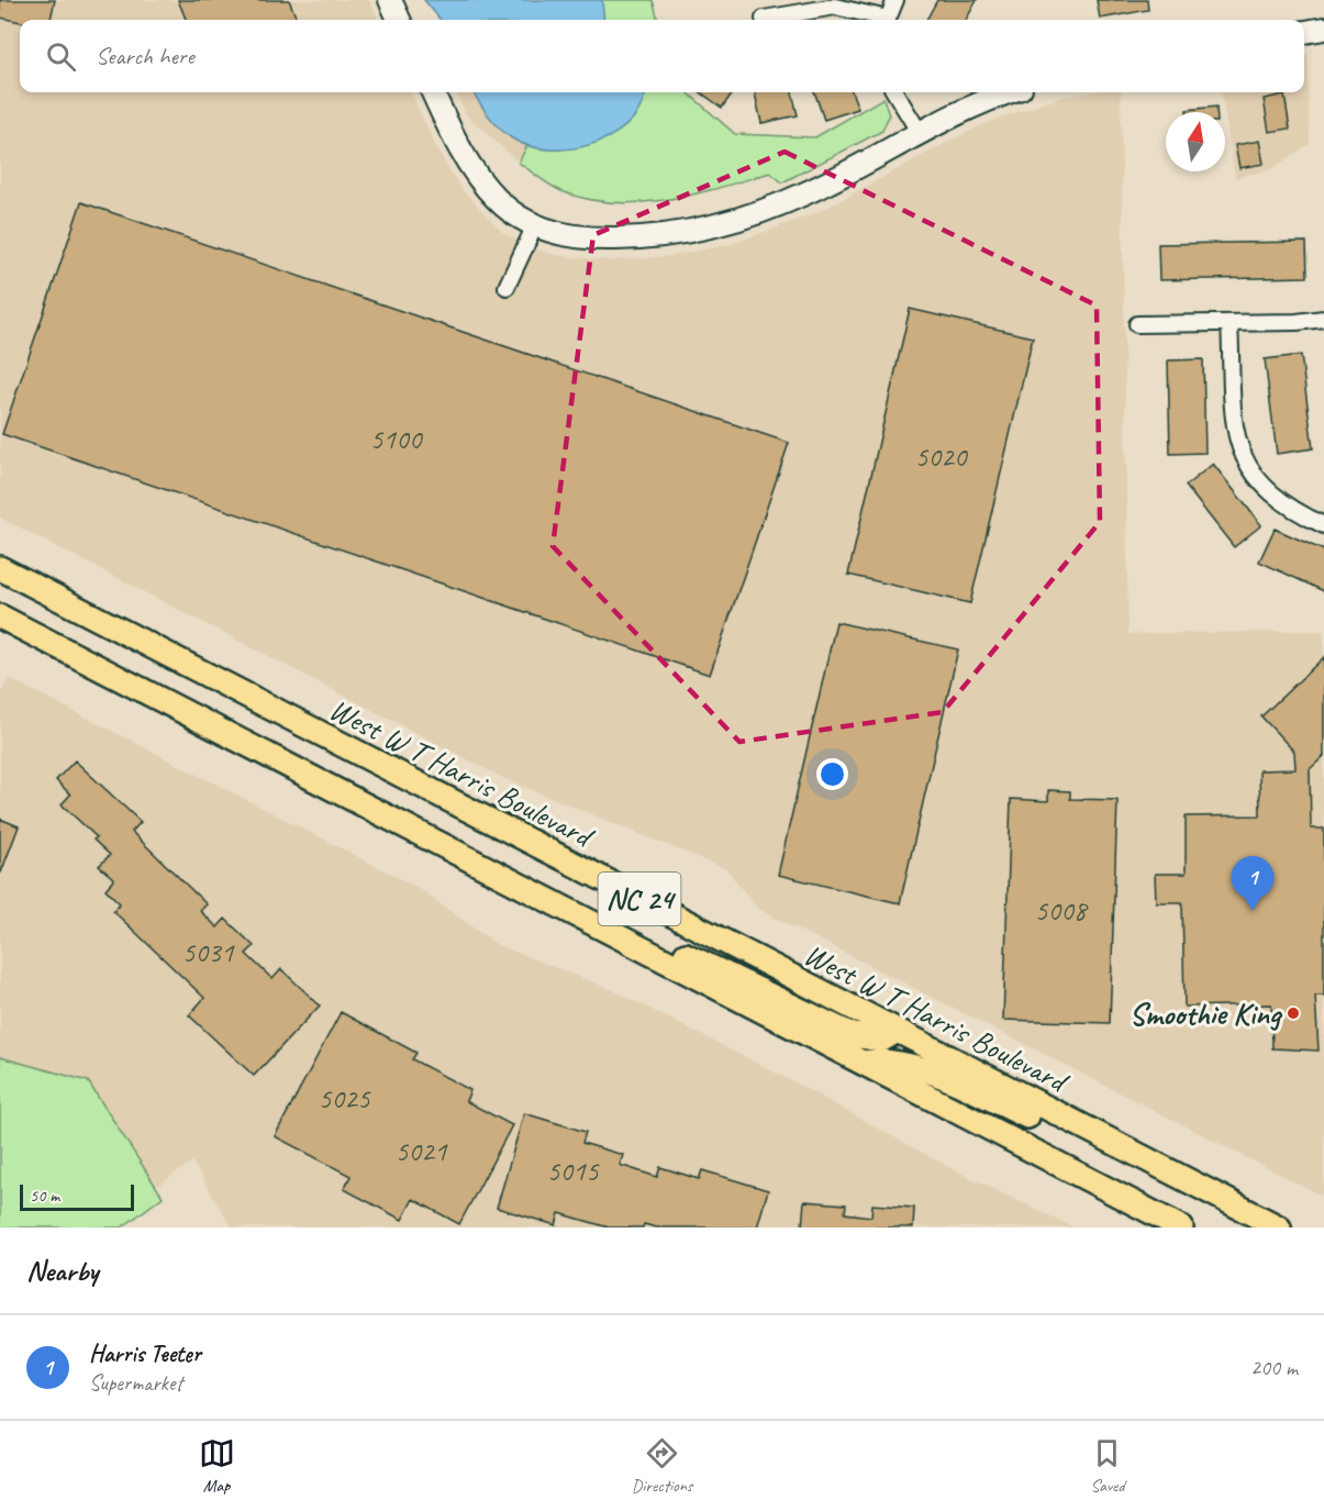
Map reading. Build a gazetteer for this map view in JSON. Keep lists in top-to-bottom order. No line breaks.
{"streets":{"main road":["West W T Harris Boulevard","NC 24"]},"places":["Smoothie King"],"house_numbers":["5100","5020","5008","5031","5025","5021","5015"],"scale_bar":"50 m","north":"top","page":{"search":"Search here","pins":"1","scale":"50 m","heading":"Nearby","list":[{"mark":"1","name":"Harris Teeter","note":"Supermarket","value":"200 m"}],"nav":["Map","Directions","Saved"]}}
